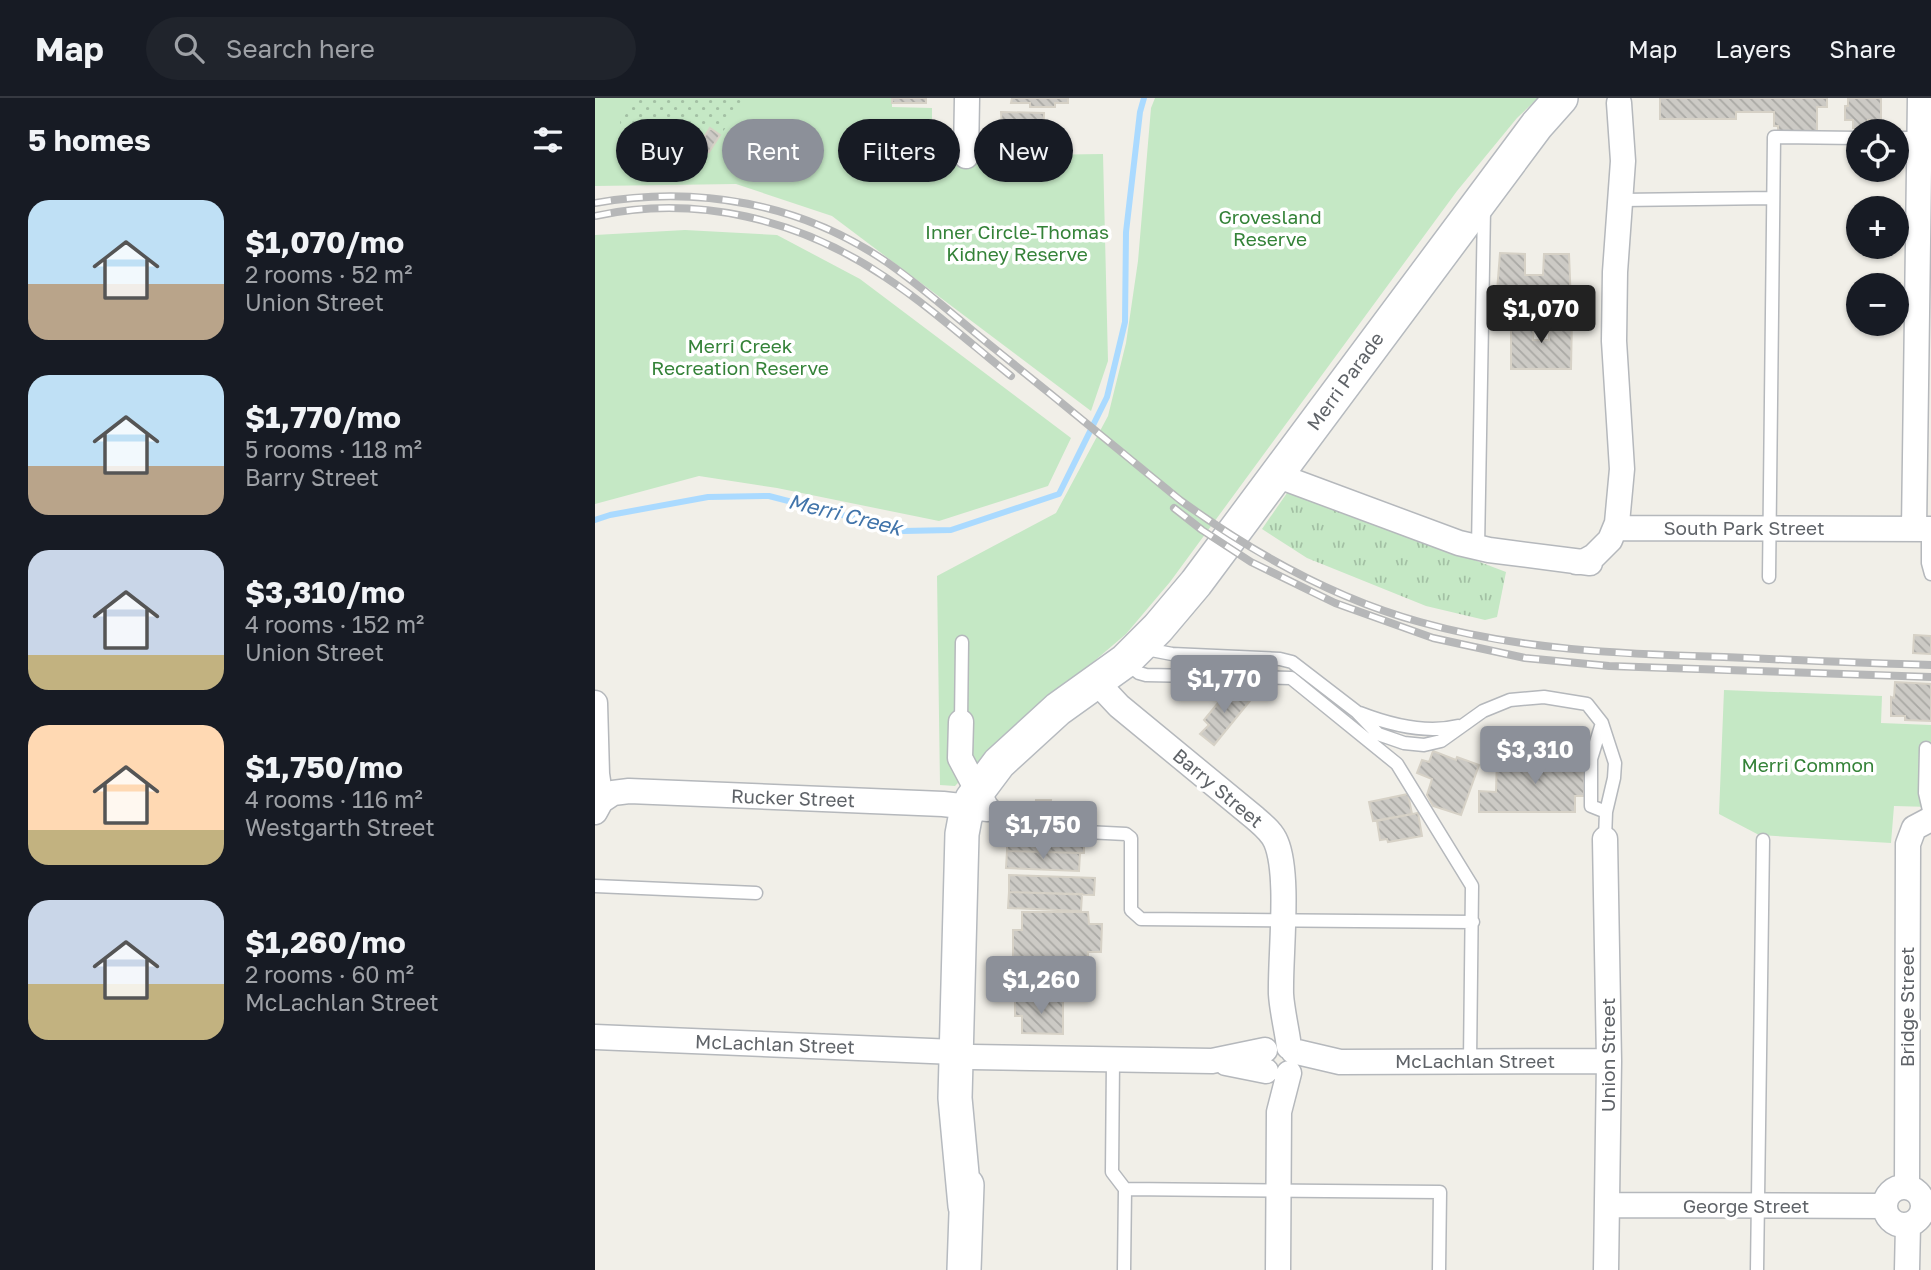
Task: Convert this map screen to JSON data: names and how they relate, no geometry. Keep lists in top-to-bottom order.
{
  "streets": {
    "main road": ["Merri Parade"],
    "street": [
      "South Park Street",
      "Barry Street",
      "Rucker Street",
      "Bridge Street",
      "McLachlan Street",
      "Union Street",
      "George Street"
    ]
  },
  "crossings": [
    ["Merri Parade", "Barry Street"],
    ["Merri Parade", "Rucker Street"],
    ["Merri Parade", "McLachlan Street"],
    ["Barry Street", "McLachlan Street"],
    ["Bridge Street", "George Street"],
    ["McLachlan Street", "Union Street"],
    ["Union Street", "George Street"]
  ],
  "water": ["Merri Creek"],
  "parks": [
    "Grovesland Reserve",
    "Inner Circle-Thomas Kidney Reserve",
    "Merri Creek Recreation Reserve",
    "Merri Common"
  ],
  "page": {
    "header": "Map",
    "search": "Search here",
    "nav": ["Map", "Layers", "Share"],
    "heading": "5 homes",
    "map_buttons": ["+", "−"],
    "chip": [
      "Buy",
      "Rent",
      "Filters",
      "New"
    ],
    "list": [
      {
        "name": "$1,070/mo",
        "note": "2 rooms · 52 m² · Union Street"
      },
      {
        "name": "$1,770/mo",
        "note": "5 rooms · 118 m² · Barry Street"
      },
      {
        "name": "$3,310/mo",
        "note": "4 rooms · 152 m² · Union Street"
      },
      {
        "name": "$1,750/mo",
        "note": "4 rooms · 116 m² · Westgarth Street"
      },
      {
        "name": "$1,260/mo",
        "note": "2 rooms · 60 m² · McLachlan Street"
      }
    ],
    "price": [
      "$1,070",
      "$1,770",
      "$3,310",
      "$1,750",
      "$1,260"
    ]
  }
}
